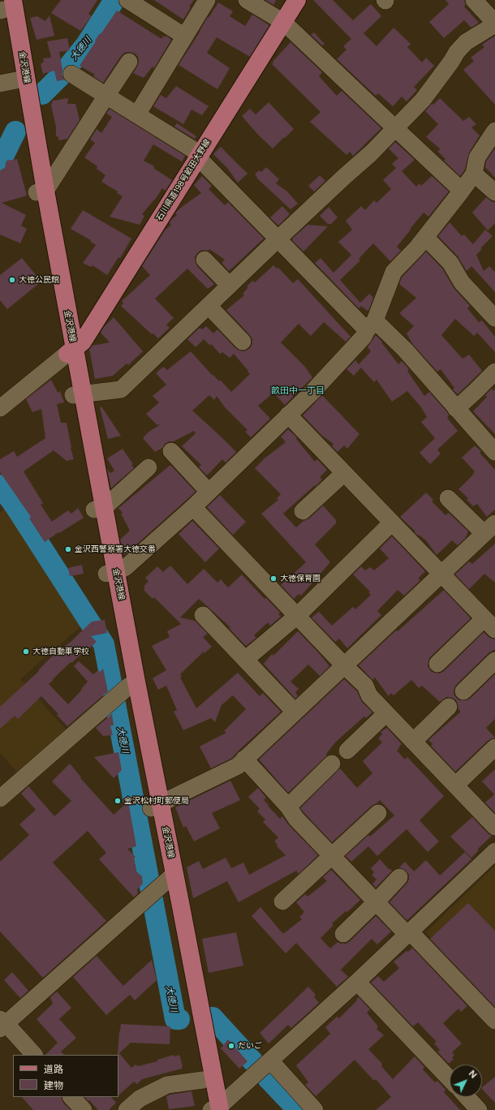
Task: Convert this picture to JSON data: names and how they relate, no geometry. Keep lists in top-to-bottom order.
{
  "streets": {
    "main road": ["金沢港線", "石川県道198号畝田大野線"]
  },
  "crossings": [
    ["金沢港線", "石川県道198号畝田大野線"]
  ],
  "districts": ["畝田中一丁目"],
  "water": ["大徳川"],
  "places": [
    "大徳公民館",
    "金沢西警察署大徳交番",
    "大徳保育園",
    "大徳自動車学校",
    "金沢松村町郵便局",
    "だいご"
  ],
  "legend": ["道路", "建物"],
  "north": "top right"
}
